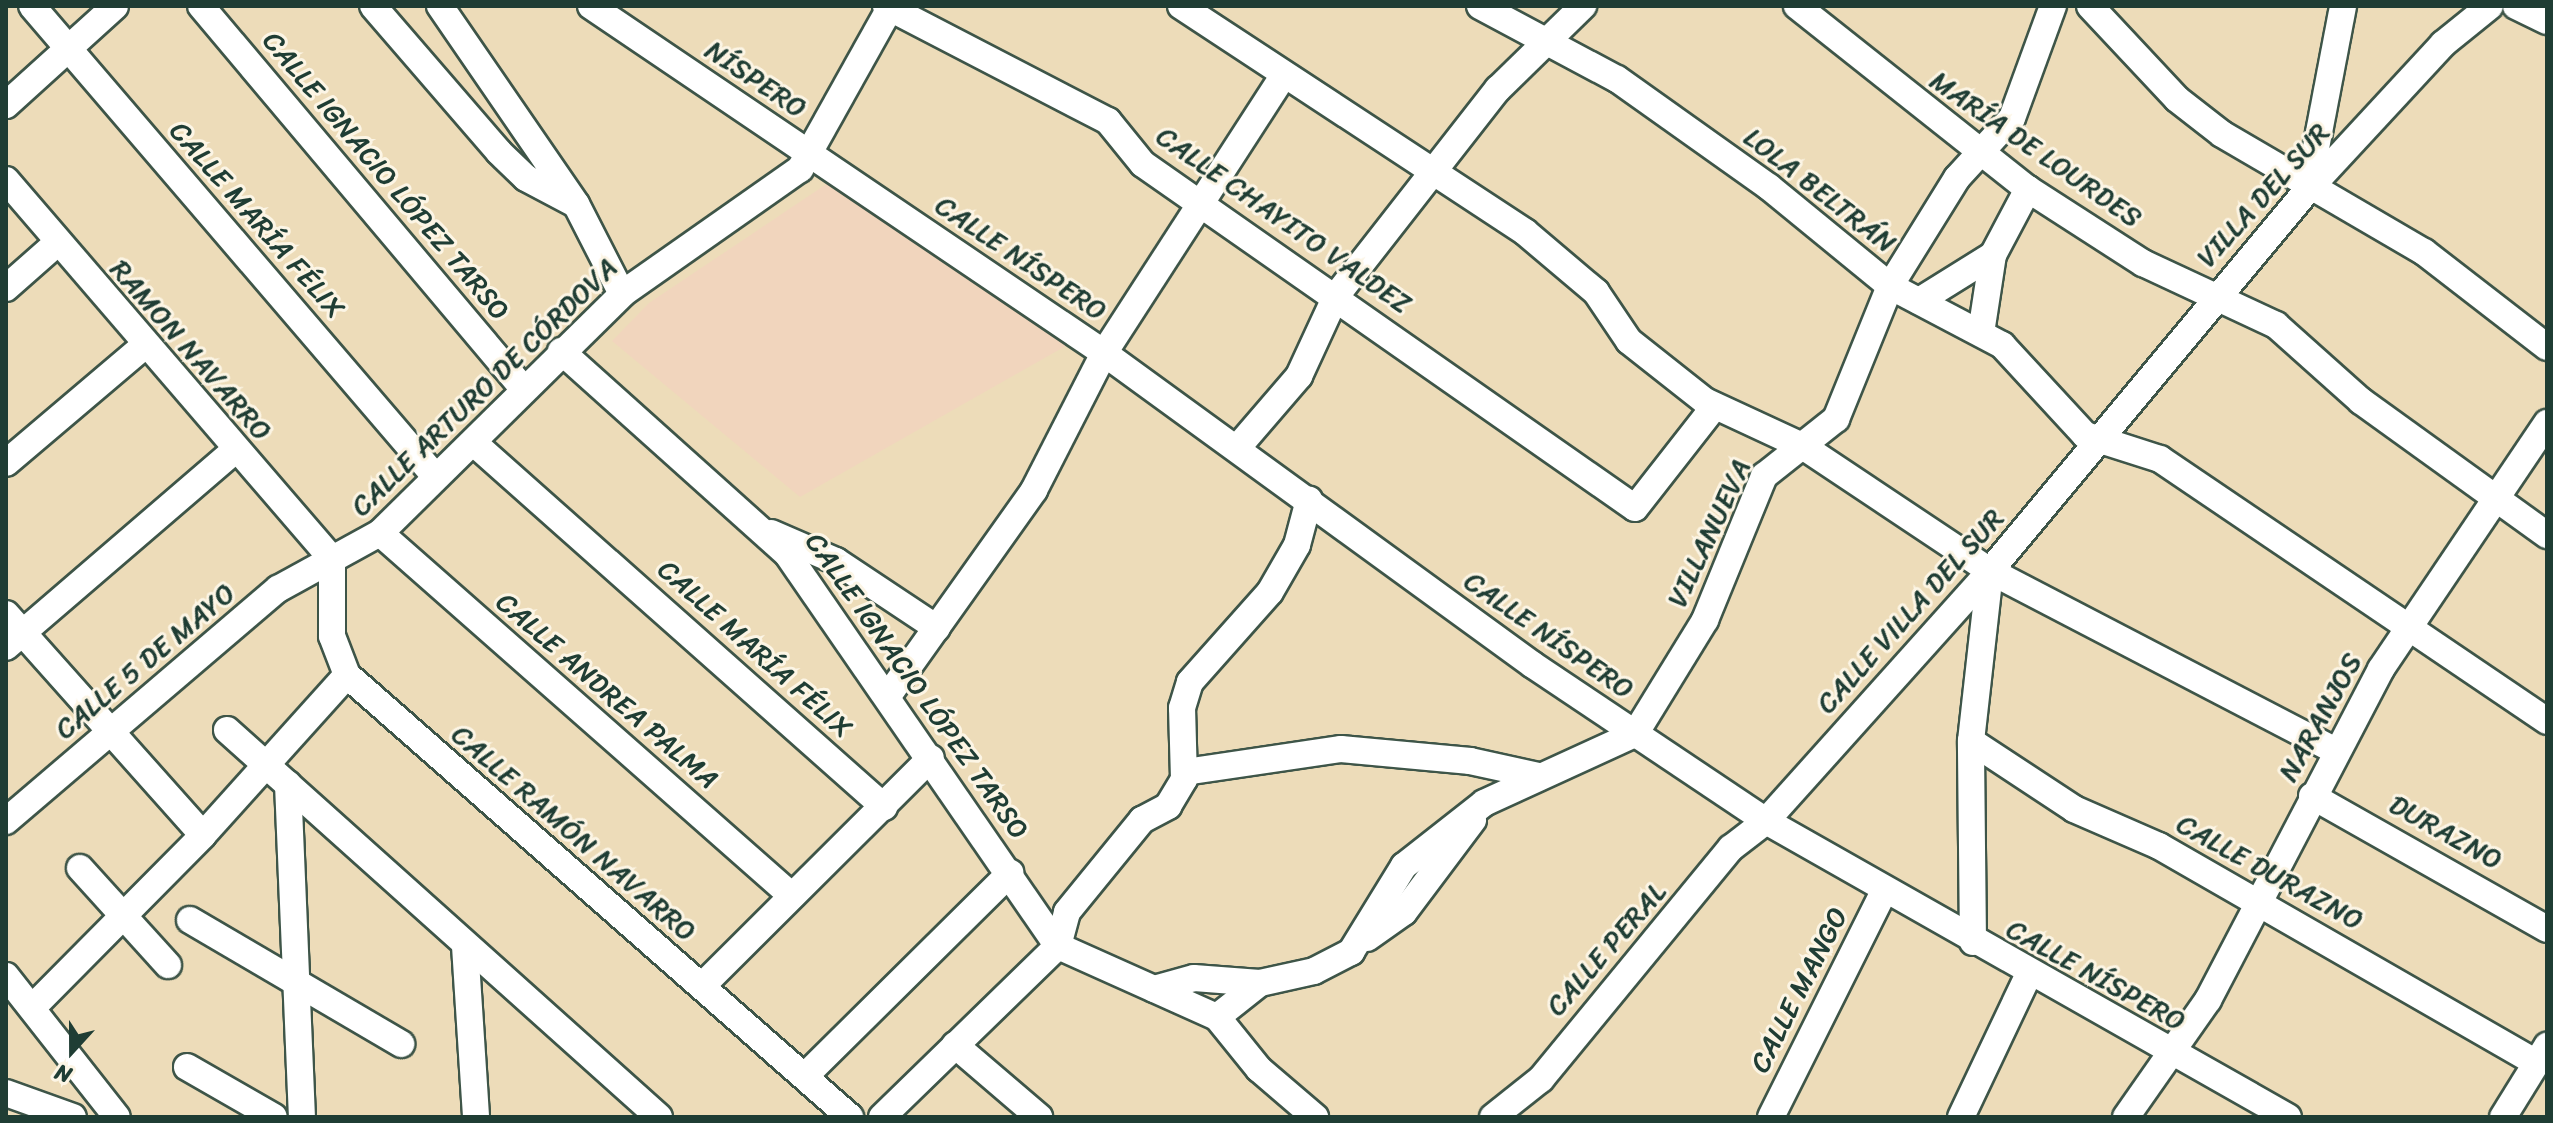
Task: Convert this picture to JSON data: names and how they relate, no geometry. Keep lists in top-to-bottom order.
{
  "streets": {
    "street": [
      "NÍSPERO",
      "MARÍA DE LOURDES",
      "CALLE IGNACIO LÓPEZ TARSO",
      "LOLA BELTRÁN",
      "VILLA DEL SUR",
      "CALLE MARÍA FÉLIX",
      "CALLE CHAYITO VALDEZ",
      "CALLE NÍSPERO",
      "RAMON NAVARRO",
      "CALLE ARTURO DE CÓRDOVA",
      "VILLANUEVA",
      "CALLE VILLA DEL SUR",
      "CALLE 5 DE MAYO",
      "CALLE ANDREA PALMA",
      "NARANJOS",
      "DURAZNO",
      "CALLE RAMÓN NAVARRO",
      "CALLE DURAZNO",
      "CALLE PERAL",
      "CALLE MANGO"
    ]
  },
  "crossings": [
    ["NÍSPERO", "CALLE NÍSPERO"],
    ["NÍSPERO", "CALLE ARTURO DE CÓRDOVA"],
    ["MARÍA DE LOURDES", "VILLA DEL SUR"],
    ["MARÍA DE LOURDES", "VILLANUEVA"],
    ["MARÍA DE LOURDES", "NARANJOS"],
    ["CALLE IGNACIO LÓPEZ TARSO", "CALLE ARTURO DE CÓRDOVA"],
    ["LOLA BELTRÁN", "VILLA DEL SUR"],
    ["LOLA BELTRÁN", "VILLANUEVA"],
    ["LOLA BELTRÁN", "CALLE VILLA DEL SUR"],
    ["VILLA DEL SUR", "CALLE VILLA DEL SUR"],
    ["CALLE MARÍA FÉLIX", "CALLE ARTURO DE CÓRDOVA"],
    ["CALLE CHAYITO VALDEZ", "CALLE ARTURO DE CÓRDOVA"],
    ["CALLE NÍSPERO", "CALLE ARTURO DE CÓRDOVA"],
    ["CALLE NÍSPERO", "VILLANUEVA"],
    ["CALLE NÍSPERO", "CALLE VILLA DEL SUR"],
    ["CALLE NÍSPERO", "NARANJOS"],
    ["CALLE NÍSPERO", "CALLE PERAL"],
    ["CALLE NÍSPERO", "CALLE MANGO"],
    ["RAMON NAVARRO", "CALLE ARTURO DE CÓRDOVA"],
    ["RAMON NAVARRO", "CALLE 5 DE MAYO"],
    ["RAMON NAVARRO", "CALLE RAMÓN NAVARRO"],
    ["CALLE ARTURO DE CÓRDOVA", "CALLE 5 DE MAYO"],
    ["CALLE ARTURO DE CÓRDOVA", "CALLE ANDREA PALMA"],
    ["CALLE ARTURO DE CÓRDOVA", "CALLE RAMÓN NAVARRO"],
    ["CALLE VILLA DEL SUR", "CALLE PERAL"],
    ["CALLE 5 DE MAYO", "CALLE RAMÓN NAVARRO"],
    ["NARANJOS", "DURAZNO"],
    ["NARANJOS", "CALLE DURAZNO"]
  ],
  "north": "bottom"
}
